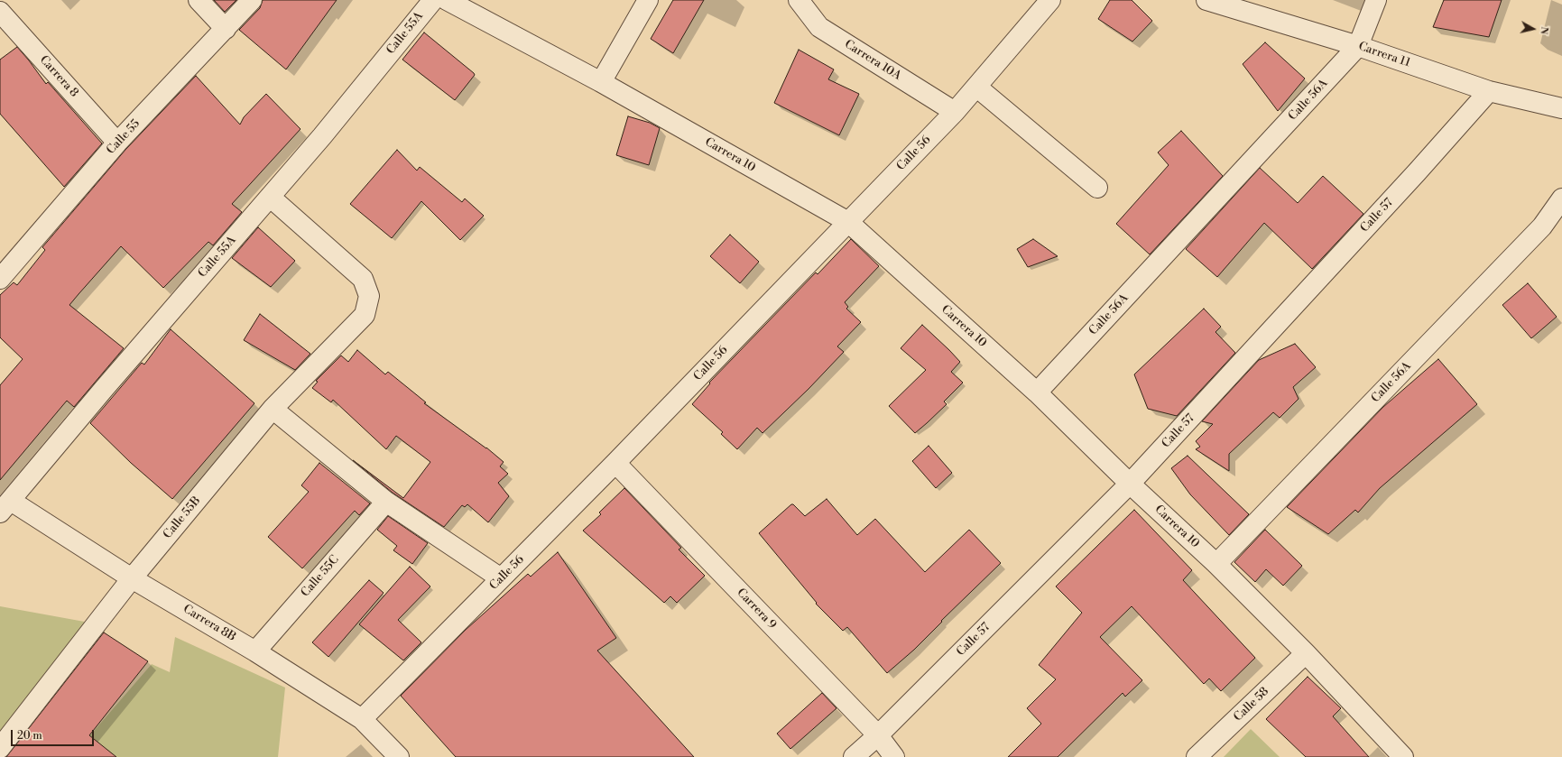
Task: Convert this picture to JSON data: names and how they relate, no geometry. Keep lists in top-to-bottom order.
{
  "streets": {
    "street": [
      "Calle 55A",
      "Carrera 11",
      "Carrera 10A",
      "Carrera 8",
      "Calle 56A",
      "Calle 55",
      "Calle 56",
      "Carrera 10",
      "Calle 57",
      "Calle 55B",
      "Calle 55C",
      "Carrera 9",
      "Carrera 8B",
      "Calle 58"
    ]
  },
  "crossings": [
    ["Calle 55A", "Calle 55B"],
    ["Calle 55A", "Carrera 8B"],
    ["Carrera 11", "Calle 56A"],
    ["Carrera 11", "Calle 57"],
    ["Carrera 10A", "Calle 56"],
    ["Carrera 8", "Calle 55"],
    ["Calle 56A", "Carrera 10"],
    ["Calle 56", "Carrera 10"],
    ["Calle 56", "Carrera 9"],
    ["Calle 56", "Carrera 8B"],
    ["Carrera 10", "Calle 57"],
    ["Carrera 10", "Calle 58"],
    ["Calle 57", "Carrera 9"],
    ["Calle 55B", "Carrera 8B"],
    ["Calle 55C", "Carrera 8B"]
  ],
  "scale_bar": "20 m",
  "north": "right"
}
